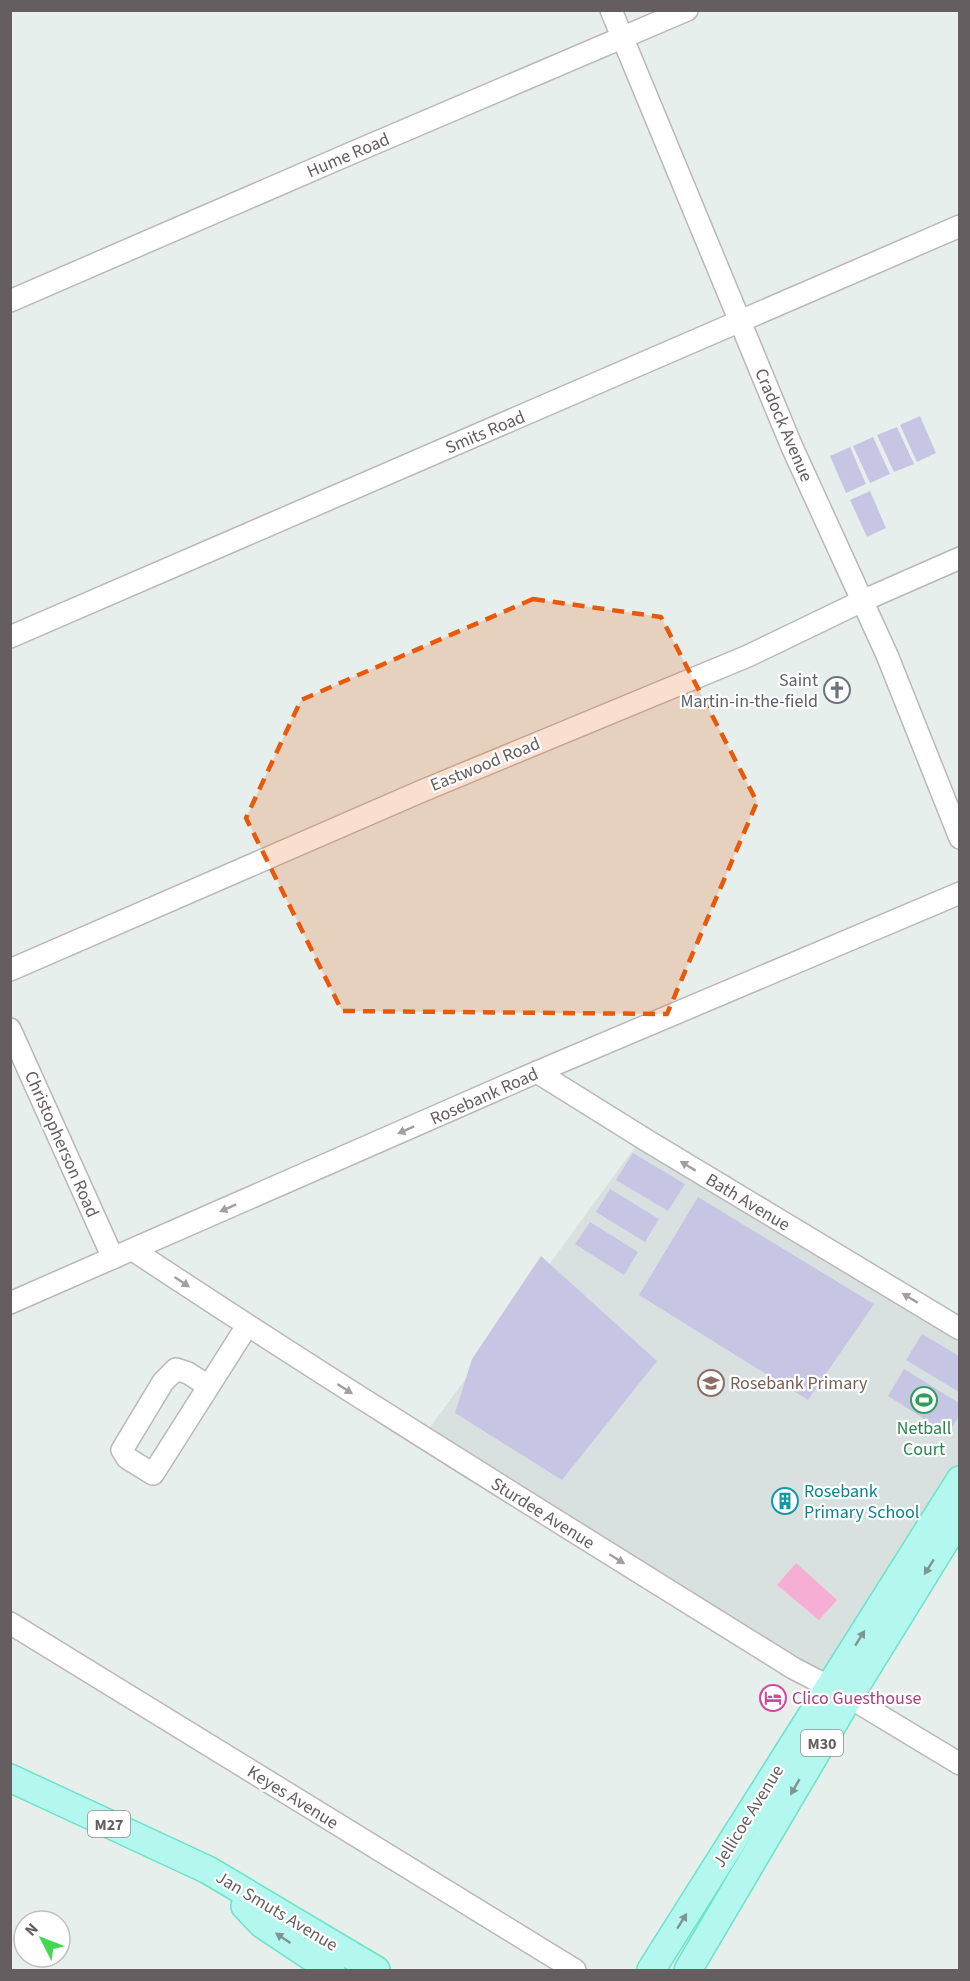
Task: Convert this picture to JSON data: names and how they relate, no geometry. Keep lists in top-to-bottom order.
{
  "streets": {
    "main road": [
      "M30",
      "Jellicoe Avenue",
      "M27",
      "Jan Smuts Avenue"
    ],
    "street": [
      "Hume Road",
      "Cradock Avenue",
      "Smits Road",
      "Eastwood Road",
      "Rosebank Road",
      "Christopherson Road",
      "Bath Avenue",
      "Sturdee Avenue",
      "Keyes Avenue"
    ]
  },
  "crossings": [
    ["Hume Road", "Cradock Avenue"],
    ["Cradock Avenue", "Smits Road"],
    ["Cradock Avenue", "Eastwood Road"],
    ["Rosebank Road", "Christopherson Road"],
    ["Rosebank Road", "Bath Avenue"],
    ["Rosebank Road", "Sturdee Avenue"],
    ["Sturdee Avenue", "Jellicoe Avenue"]
  ],
  "one_way": ["Rosebank Road", "Bath Avenue", "Sturdee Avenue"],
  "places": {
    "church": ["Saint Martin-in-the-field"],
    "school or university": ["Rosebank Primary"],
    "sports": ["Netball Court"],
    "building": ["Rosebank Primary School"],
    "hotel": ["Clico Guesthouse"]
  },
  "north": "top left"
}
